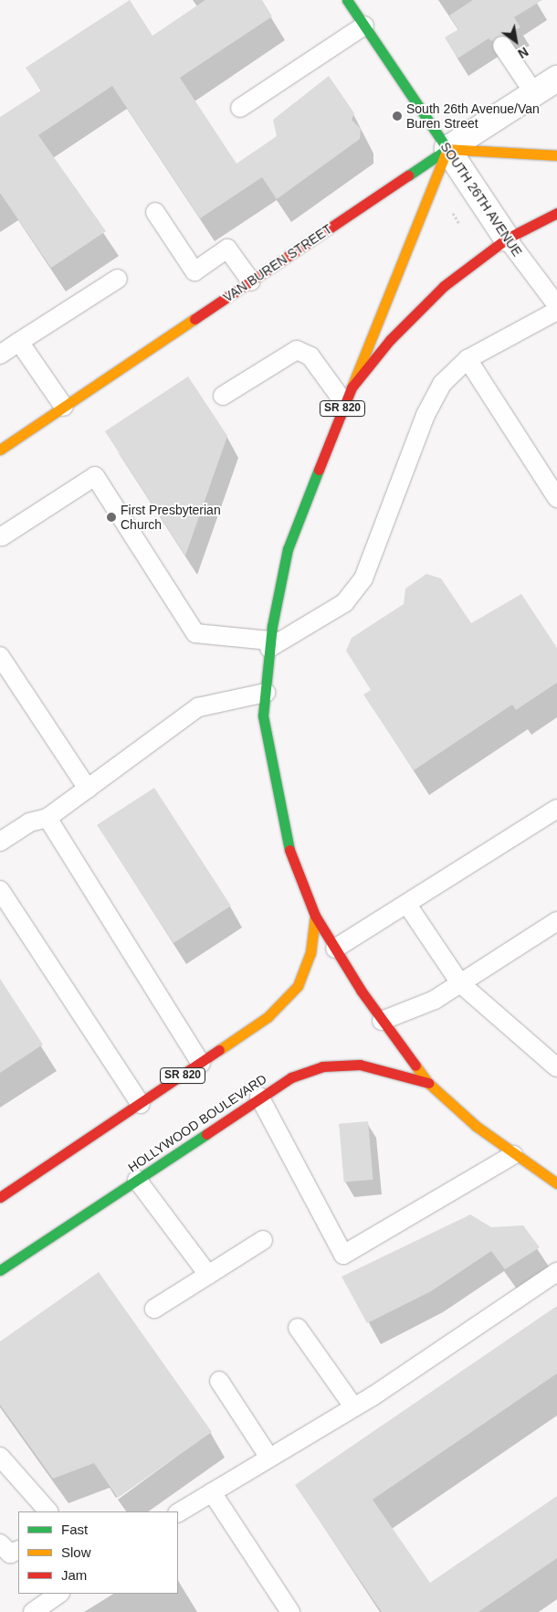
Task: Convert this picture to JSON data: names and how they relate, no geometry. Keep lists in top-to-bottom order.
{
  "streets": {
    "main road": [
      "SOUTH 26TH AVENUE",
      "VAN BUREN STREET",
      "SR 820",
      "HOLLYWOOD BOULEVARD"
    ]
  },
  "crossings": [
    ["SOUTH 26TH AVENUE", "VAN BUREN STREET"],
    ["SOUTH 26TH AVENUE", "SR 820"]
  ],
  "places": ["South 26th Avenue/Van Buren Street", "First Presbyterian Church"],
  "legend": ["Fast", "Slow", "Jam"],
  "north": "bottom right"
}
